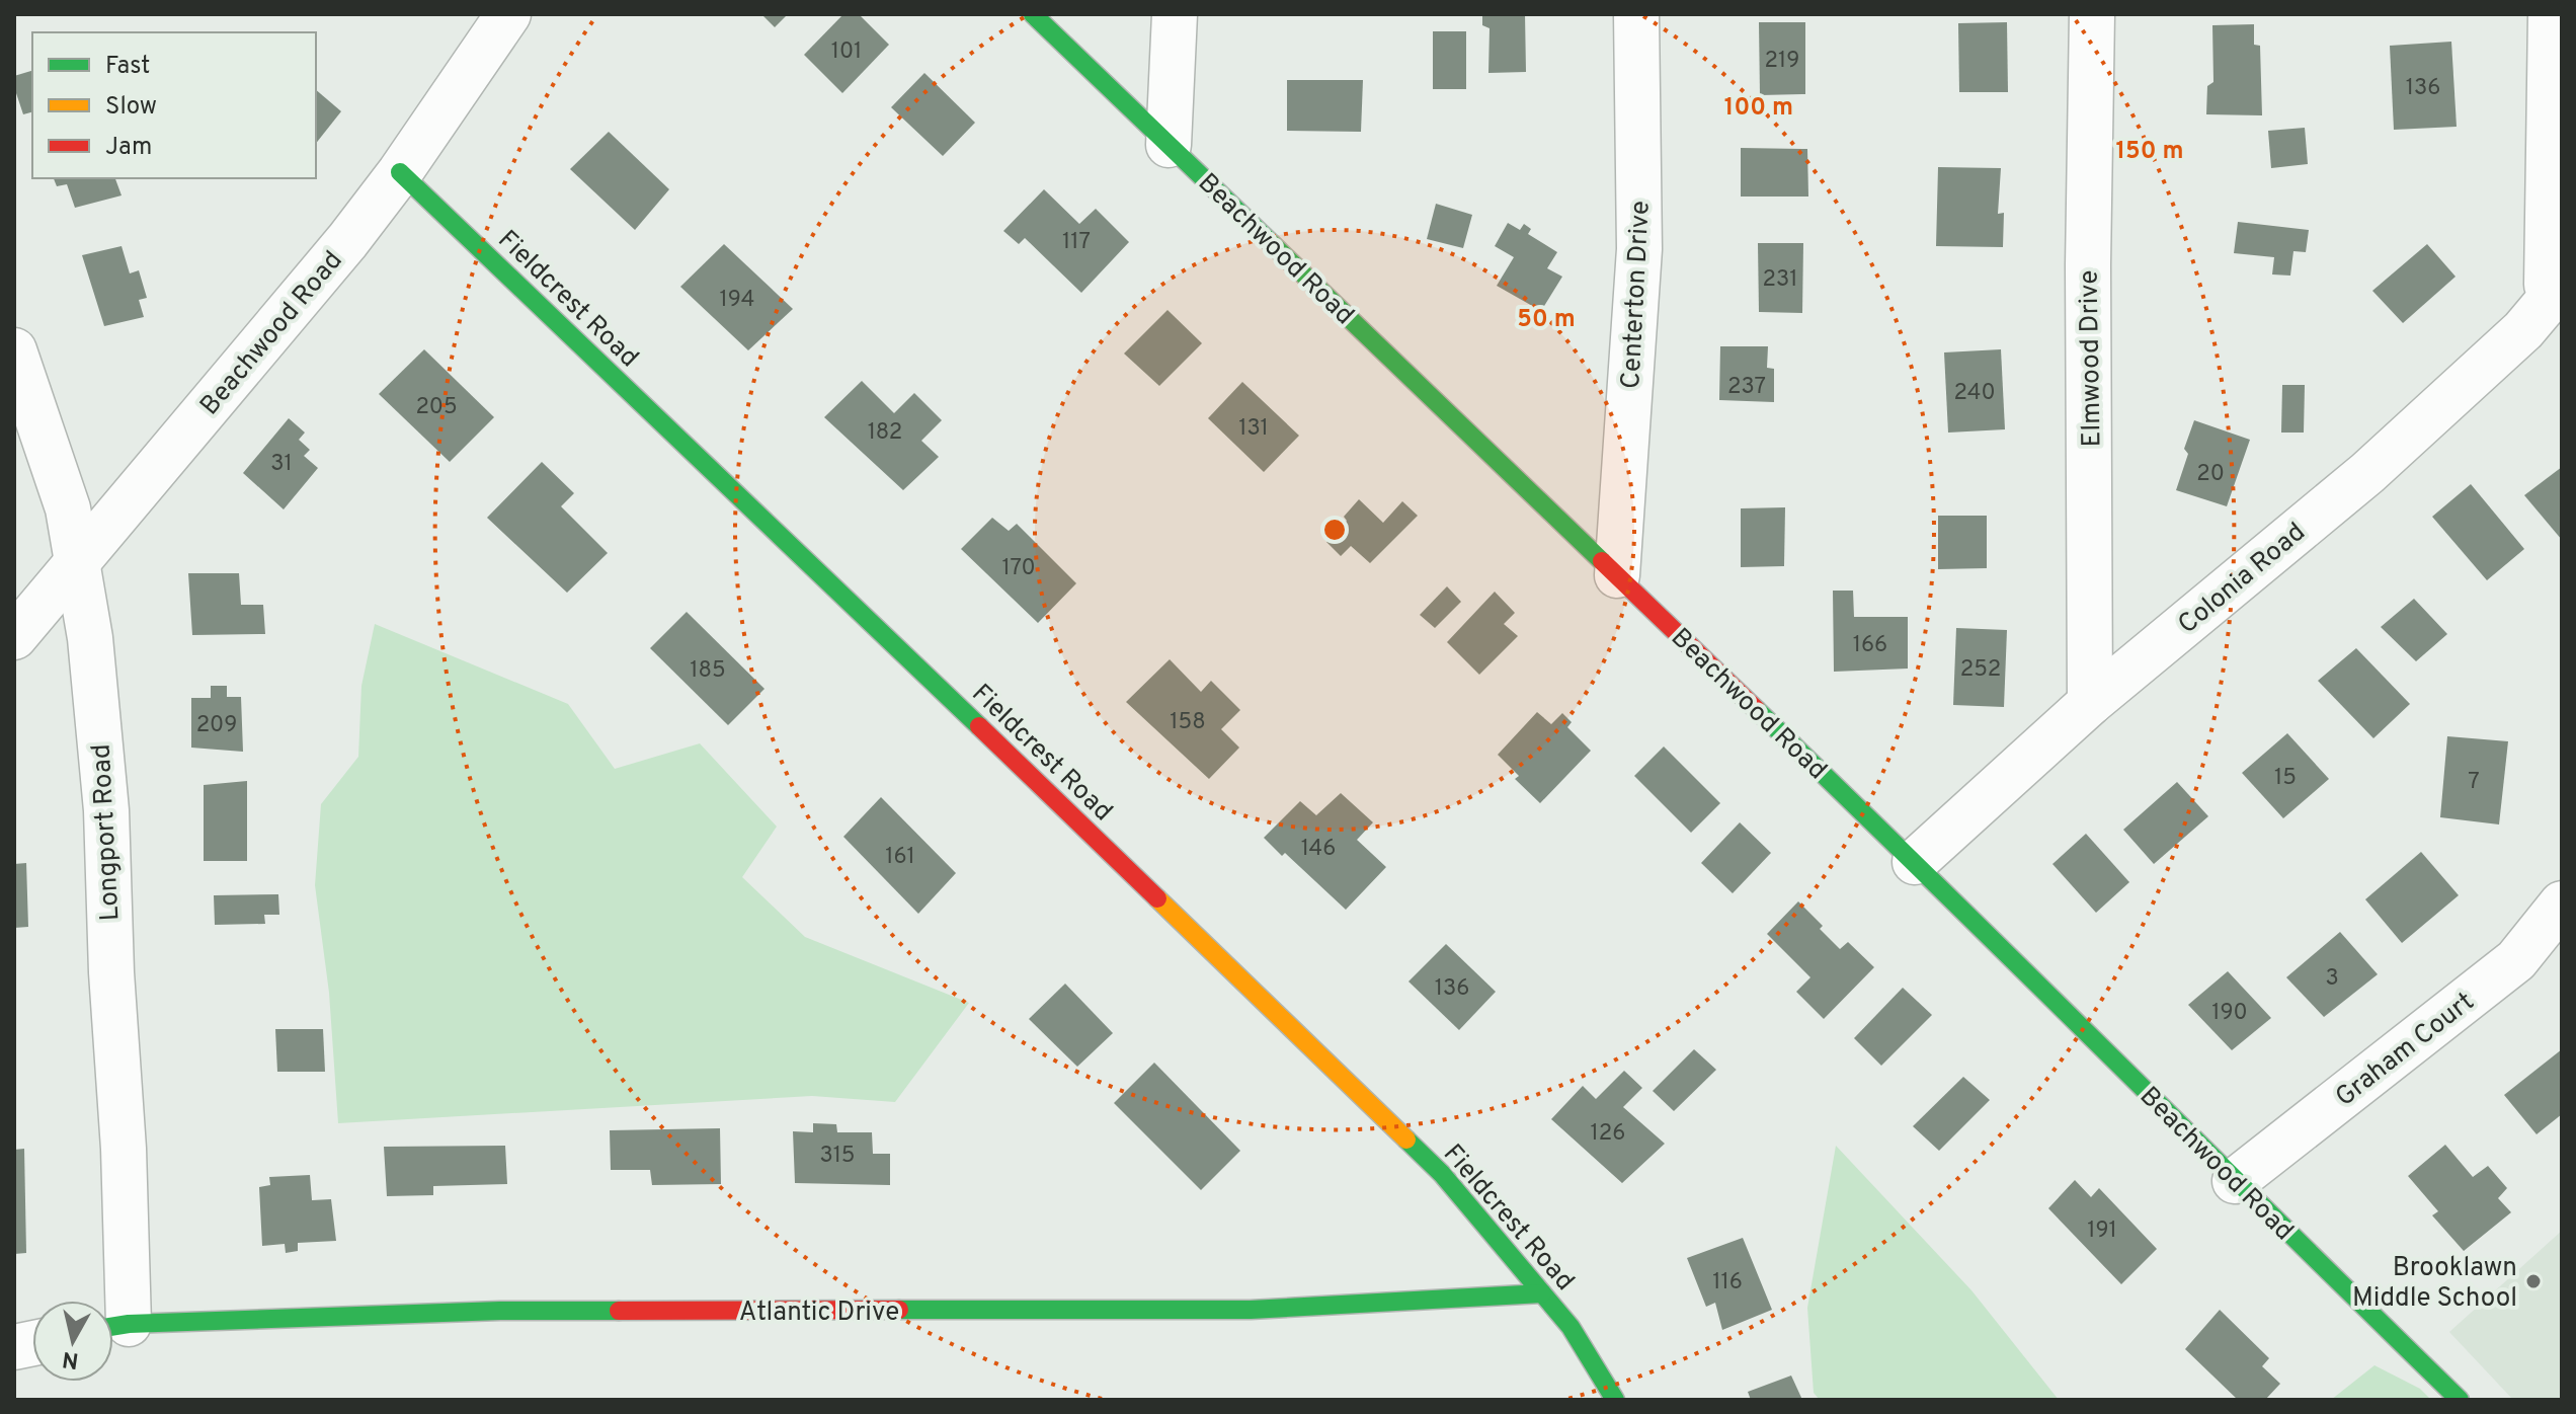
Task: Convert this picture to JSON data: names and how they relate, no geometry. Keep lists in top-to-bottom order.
{
  "streets": {
    "street": [
      "Beachwood Road",
      "Centerton Drive",
      "Fieldcrest Road",
      "Elmwood Drive",
      "Colonia Road",
      "Longport Road",
      "Graham Court",
      "Atlantic Drive"
    ]
  },
  "crossings": [
    ["Beachwood Road", "Centerton Drive"],
    ["Beachwood Road", "Fieldcrest Road"],
    ["Beachwood Road", "Colonia Road"],
    ["Beachwood Road", "Longport Road"],
    ["Beachwood Road", "Graham Court"],
    ["Fieldcrest Road", "Atlantic Drive"],
    ["Elmwood Drive", "Colonia Road"],
    ["Longport Road", "Atlantic Drive"]
  ],
  "places": ["Brooklawn Middle School"],
  "house_numbers": [
    "101",
    "219",
    "136",
    "117",
    "231",
    "194",
    "237",
    "240",
    "205",
    "131",
    "182",
    "31",
    "20",
    "170",
    "166",
    "252",
    "185",
    "158",
    "209",
    "15",
    "7",
    "146",
    "161",
    "3",
    "136",
    "190",
    "126",
    "315",
    "191",
    "116"
  ],
  "legend": ["Fast", "Slow", "Jam"],
  "north": "bottom",
  "rings": ["100 m", "150 m", "50 m"]
}
